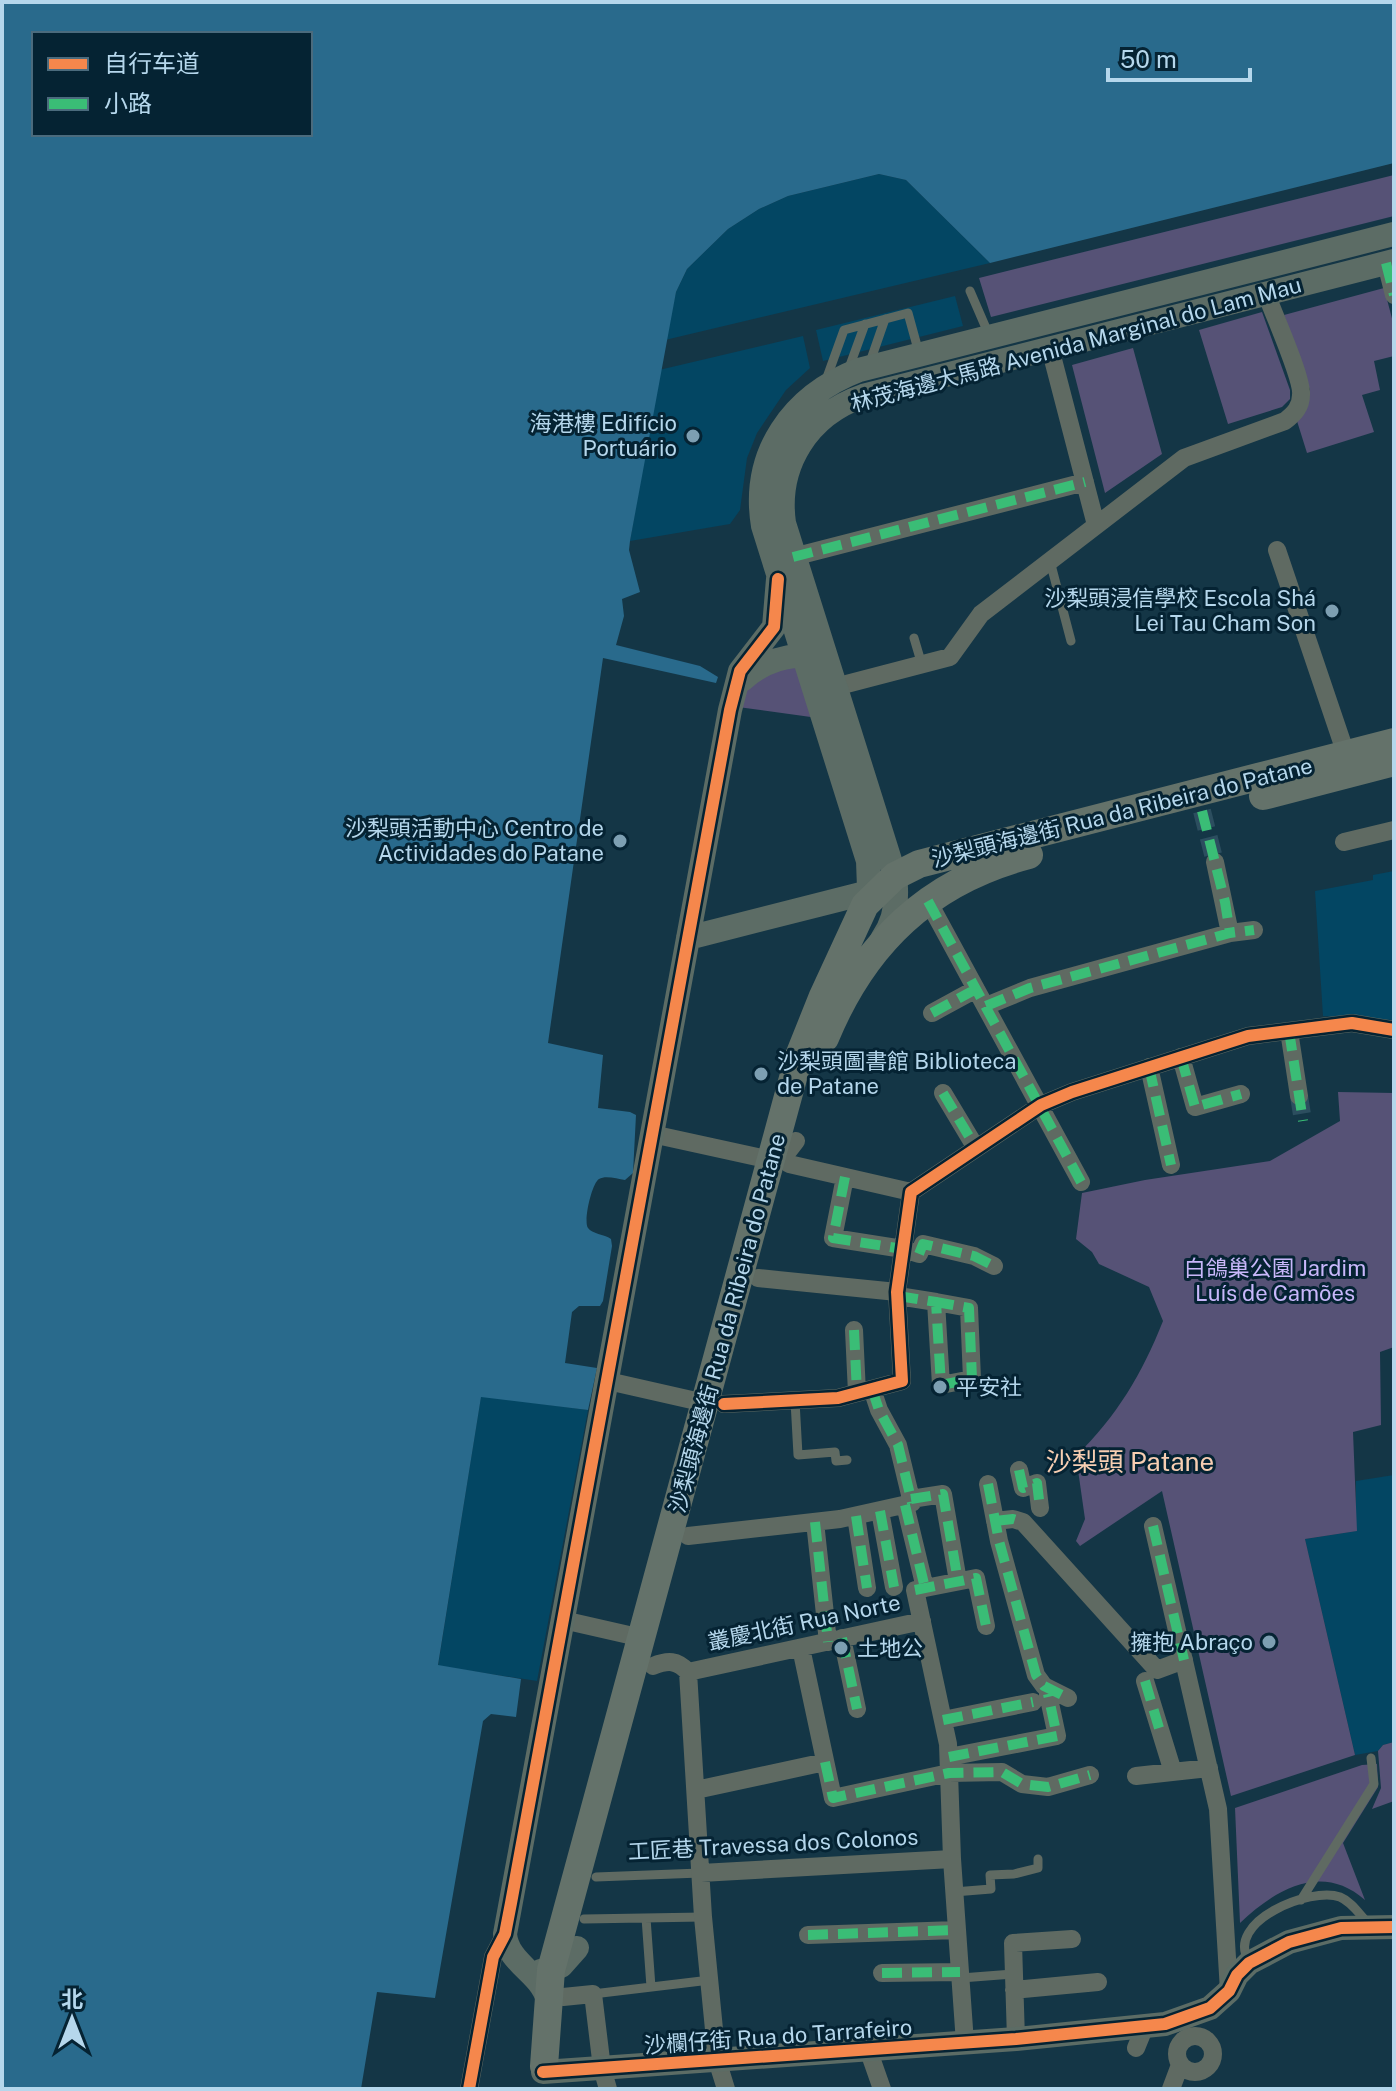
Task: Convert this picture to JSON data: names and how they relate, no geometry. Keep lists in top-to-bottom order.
{
  "streets": {
    "main road": ["沙梨頭海邊街 Rua da Ribeira do Patane"],
    "street": [
      "林茂海邊大馬路 Avenida Marginal do Lam Mau",
      "叢慶北街 Rua Norte",
      "工匠巷 Travessa dos Colonos",
      "沙欄仔街 Rua do Tarrafeiro"
    ]
  },
  "crossings": [
    ["沙梨頭海邊街 Rua da Ribeira do Patane", "叢慶北街 Rua Norte"]
  ],
  "districts": ["沙梨頭 Patane"],
  "parks": ["白鴿巢公園 Jardim Luís de Camões"],
  "places": [
    "海港樓 Edifício Portuário",
    "沙梨頭浸信學校 Escola Shá Lei Tau Cham Son",
    "沙梨頭活動中心 Centro de Actividades do Patane",
    "沙梨頭圖書館 Biblioteca de Patane",
    "平安社",
    "擁抱 Abraço",
    "土地公"
  ],
  "legend": ["自行车道", "小路"],
  "scale_bar": "50 m",
  "north": "top"
}
